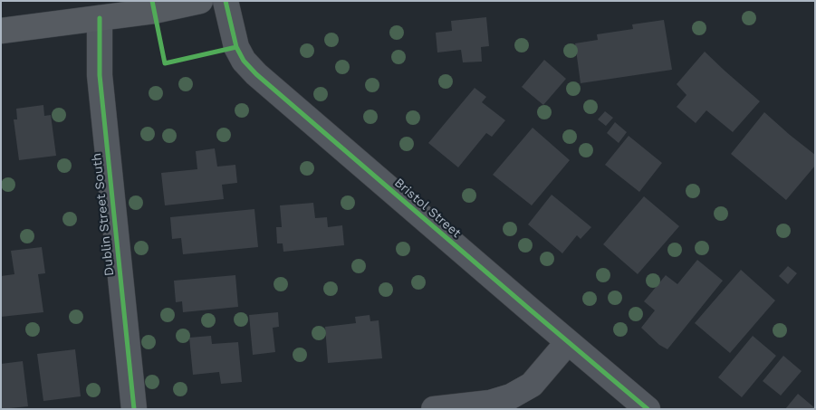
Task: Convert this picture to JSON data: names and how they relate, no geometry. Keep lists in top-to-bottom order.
{
  "streets": {
    "street": ["Bristol Street", "Dublin Street South"]
  }
}
